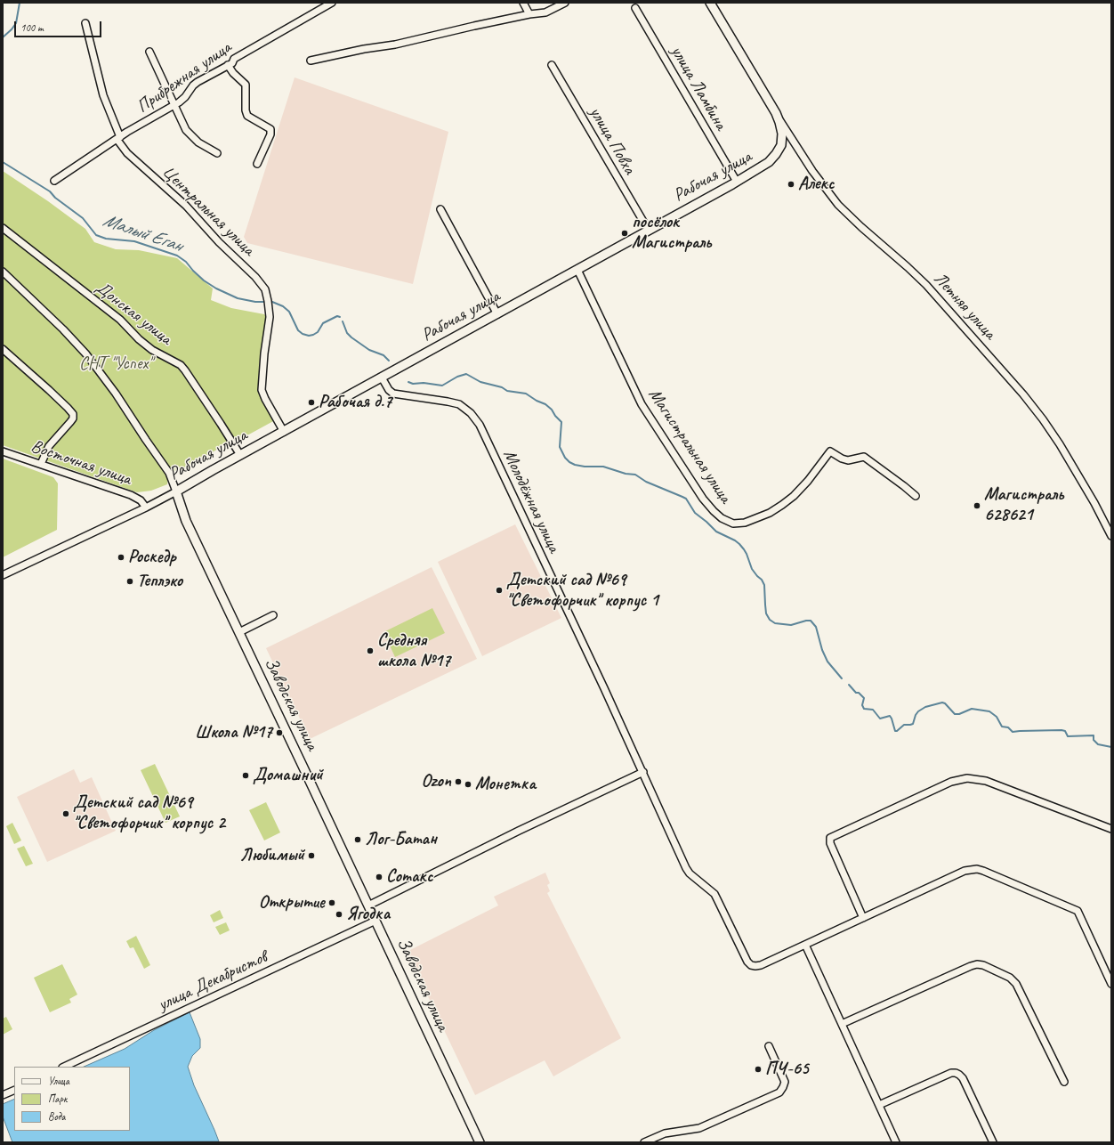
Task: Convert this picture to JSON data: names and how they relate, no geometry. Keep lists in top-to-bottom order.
{
  "streets": {
    "street": [
      "Прибрежная улица",
      "улица Ламбина",
      "улица Повха",
      "Рабочая улица",
      "Центральная улица",
      "Летняя улица",
      "Донская улица",
      "Магистральная улица",
      "Восточная улица",
      "Молодёжная улица",
      "Заводская улица",
      "улица Декабристов"
    ]
  },
  "crossings": [
    ["Прибрежная улица", "Центральная улица"],
    ["улица Ламбина", "Рабочая улица"],
    ["улица Повха", "Рабочая улица"],
    ["Рабочая улица", "Центральная улица"],
    ["Рабочая улица", "Летняя улица"],
    ["Рабочая улица", "Донская улица"],
    ["Рабочая улица", "Магистральная улица"],
    ["Рабочая улица", "Восточная улица"],
    ["Рабочая улица", "Молодёжная улица"],
    ["Рабочая улица", "Заводская улица"],
    ["Заводская улица", "улица Декабристов"]
  ],
  "water": ["Малый Еган"],
  "parks": ["СНТ \"Успех\""],
  "places": [
    "Алекс",
    "посёлок Магистраль",
    "Рабочая д.7",
    "Магистраль 628621",
    "Роскедр",
    "Теплэко",
    "Детский сад №69 \"Светофорчик\" корпус 1",
    "Средняя школа №17",
    "Школа №17",
    "Домашний",
    "Ozon",
    "Монетка",
    "Детский сад №69 \"Светофорчик\" корпус 2",
    "Лог-Батан",
    "Любимый",
    "Сотакс",
    "Открытие",
    "Ягодка",
    "ПЧ-65"
  ],
  "legend": ["Улица", "Парк", "Вода"],
  "scale_bar": "100 m"
}
